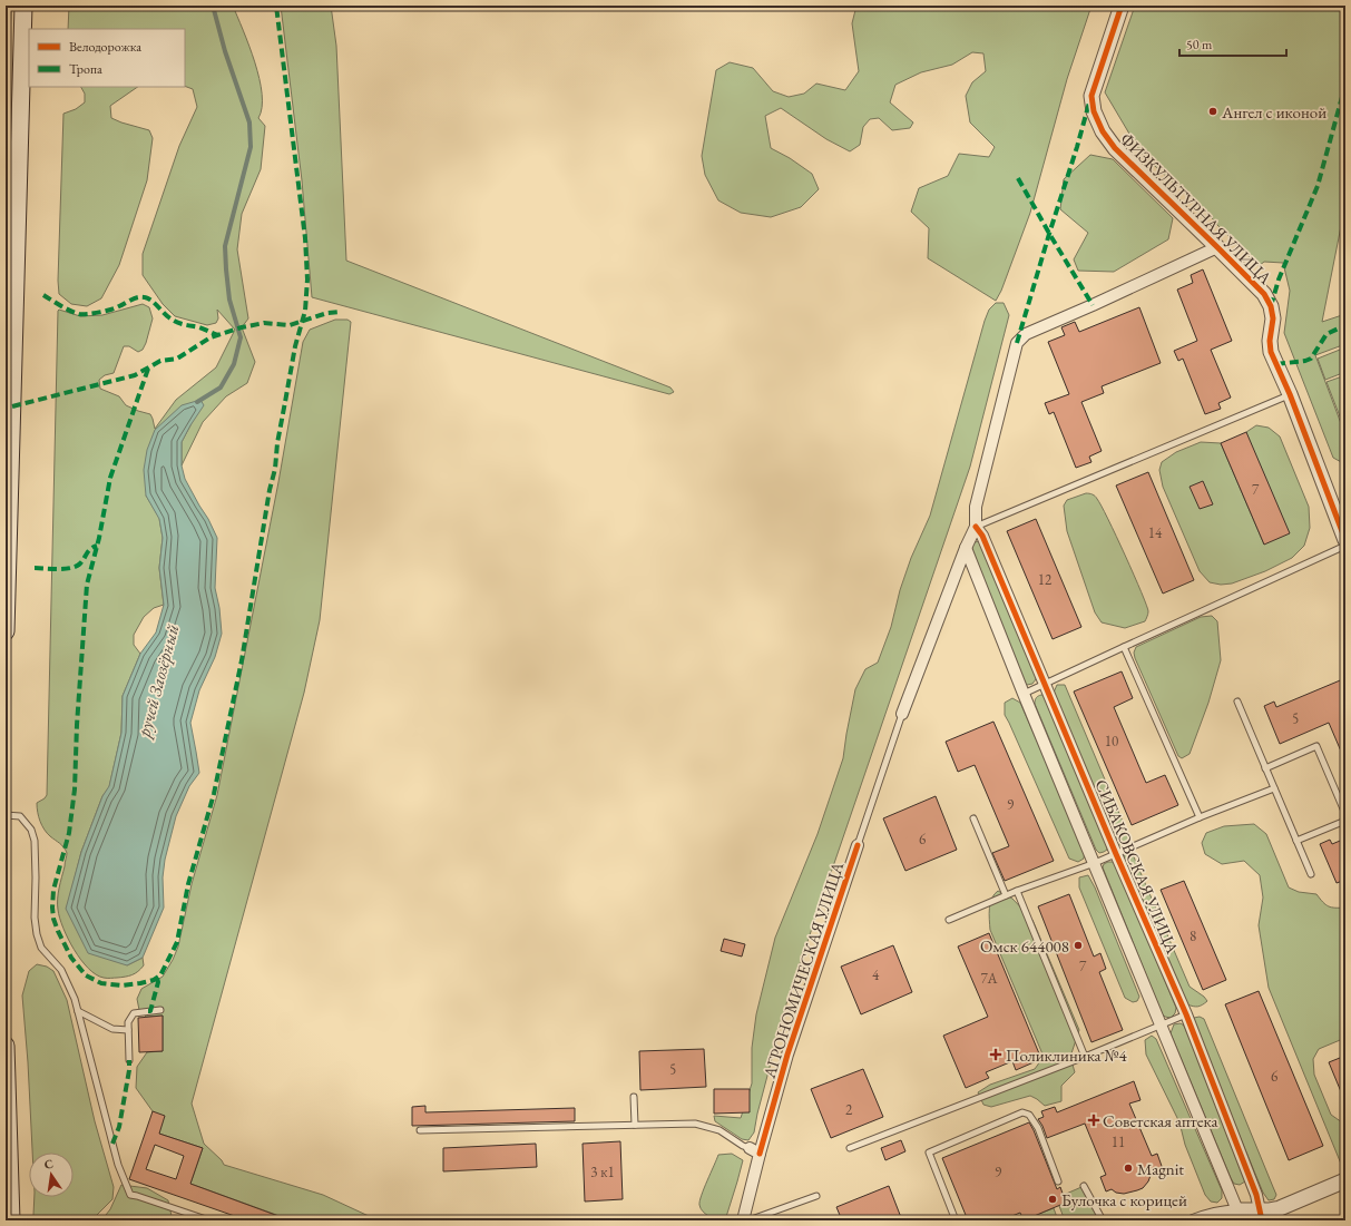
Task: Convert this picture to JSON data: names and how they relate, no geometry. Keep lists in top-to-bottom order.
{
  "streets": {
    "street": ["ФИЗКУЛЬТУРНАЯ УЛИЦА", "СИБАКОВСКАЯ УЛИЦА", "АГРОНОМИЧЕСКАЯ УЛИЦА"]
  },
  "water": ["ручей Заозёрный"],
  "places": {
    "other": [
      "Ангел с иконой",
      "Омск 644008",
      "Magnit",
      "Булочка с корицей"
    ],
    "health": ["Поликлиника №4", "Советская аптека"]
  },
  "house_numbers": [
    "7",
    "14",
    "12",
    "5",
    "10",
    "9",
    "6",
    "8",
    "7",
    "4",
    "7А",
    "5",
    "6",
    "2",
    "11",
    "3 к1",
    "9"
  ],
  "legend": ["Велодорожка", "Тропа"],
  "scale_bar": "50 m",
  "north": "top"
}
